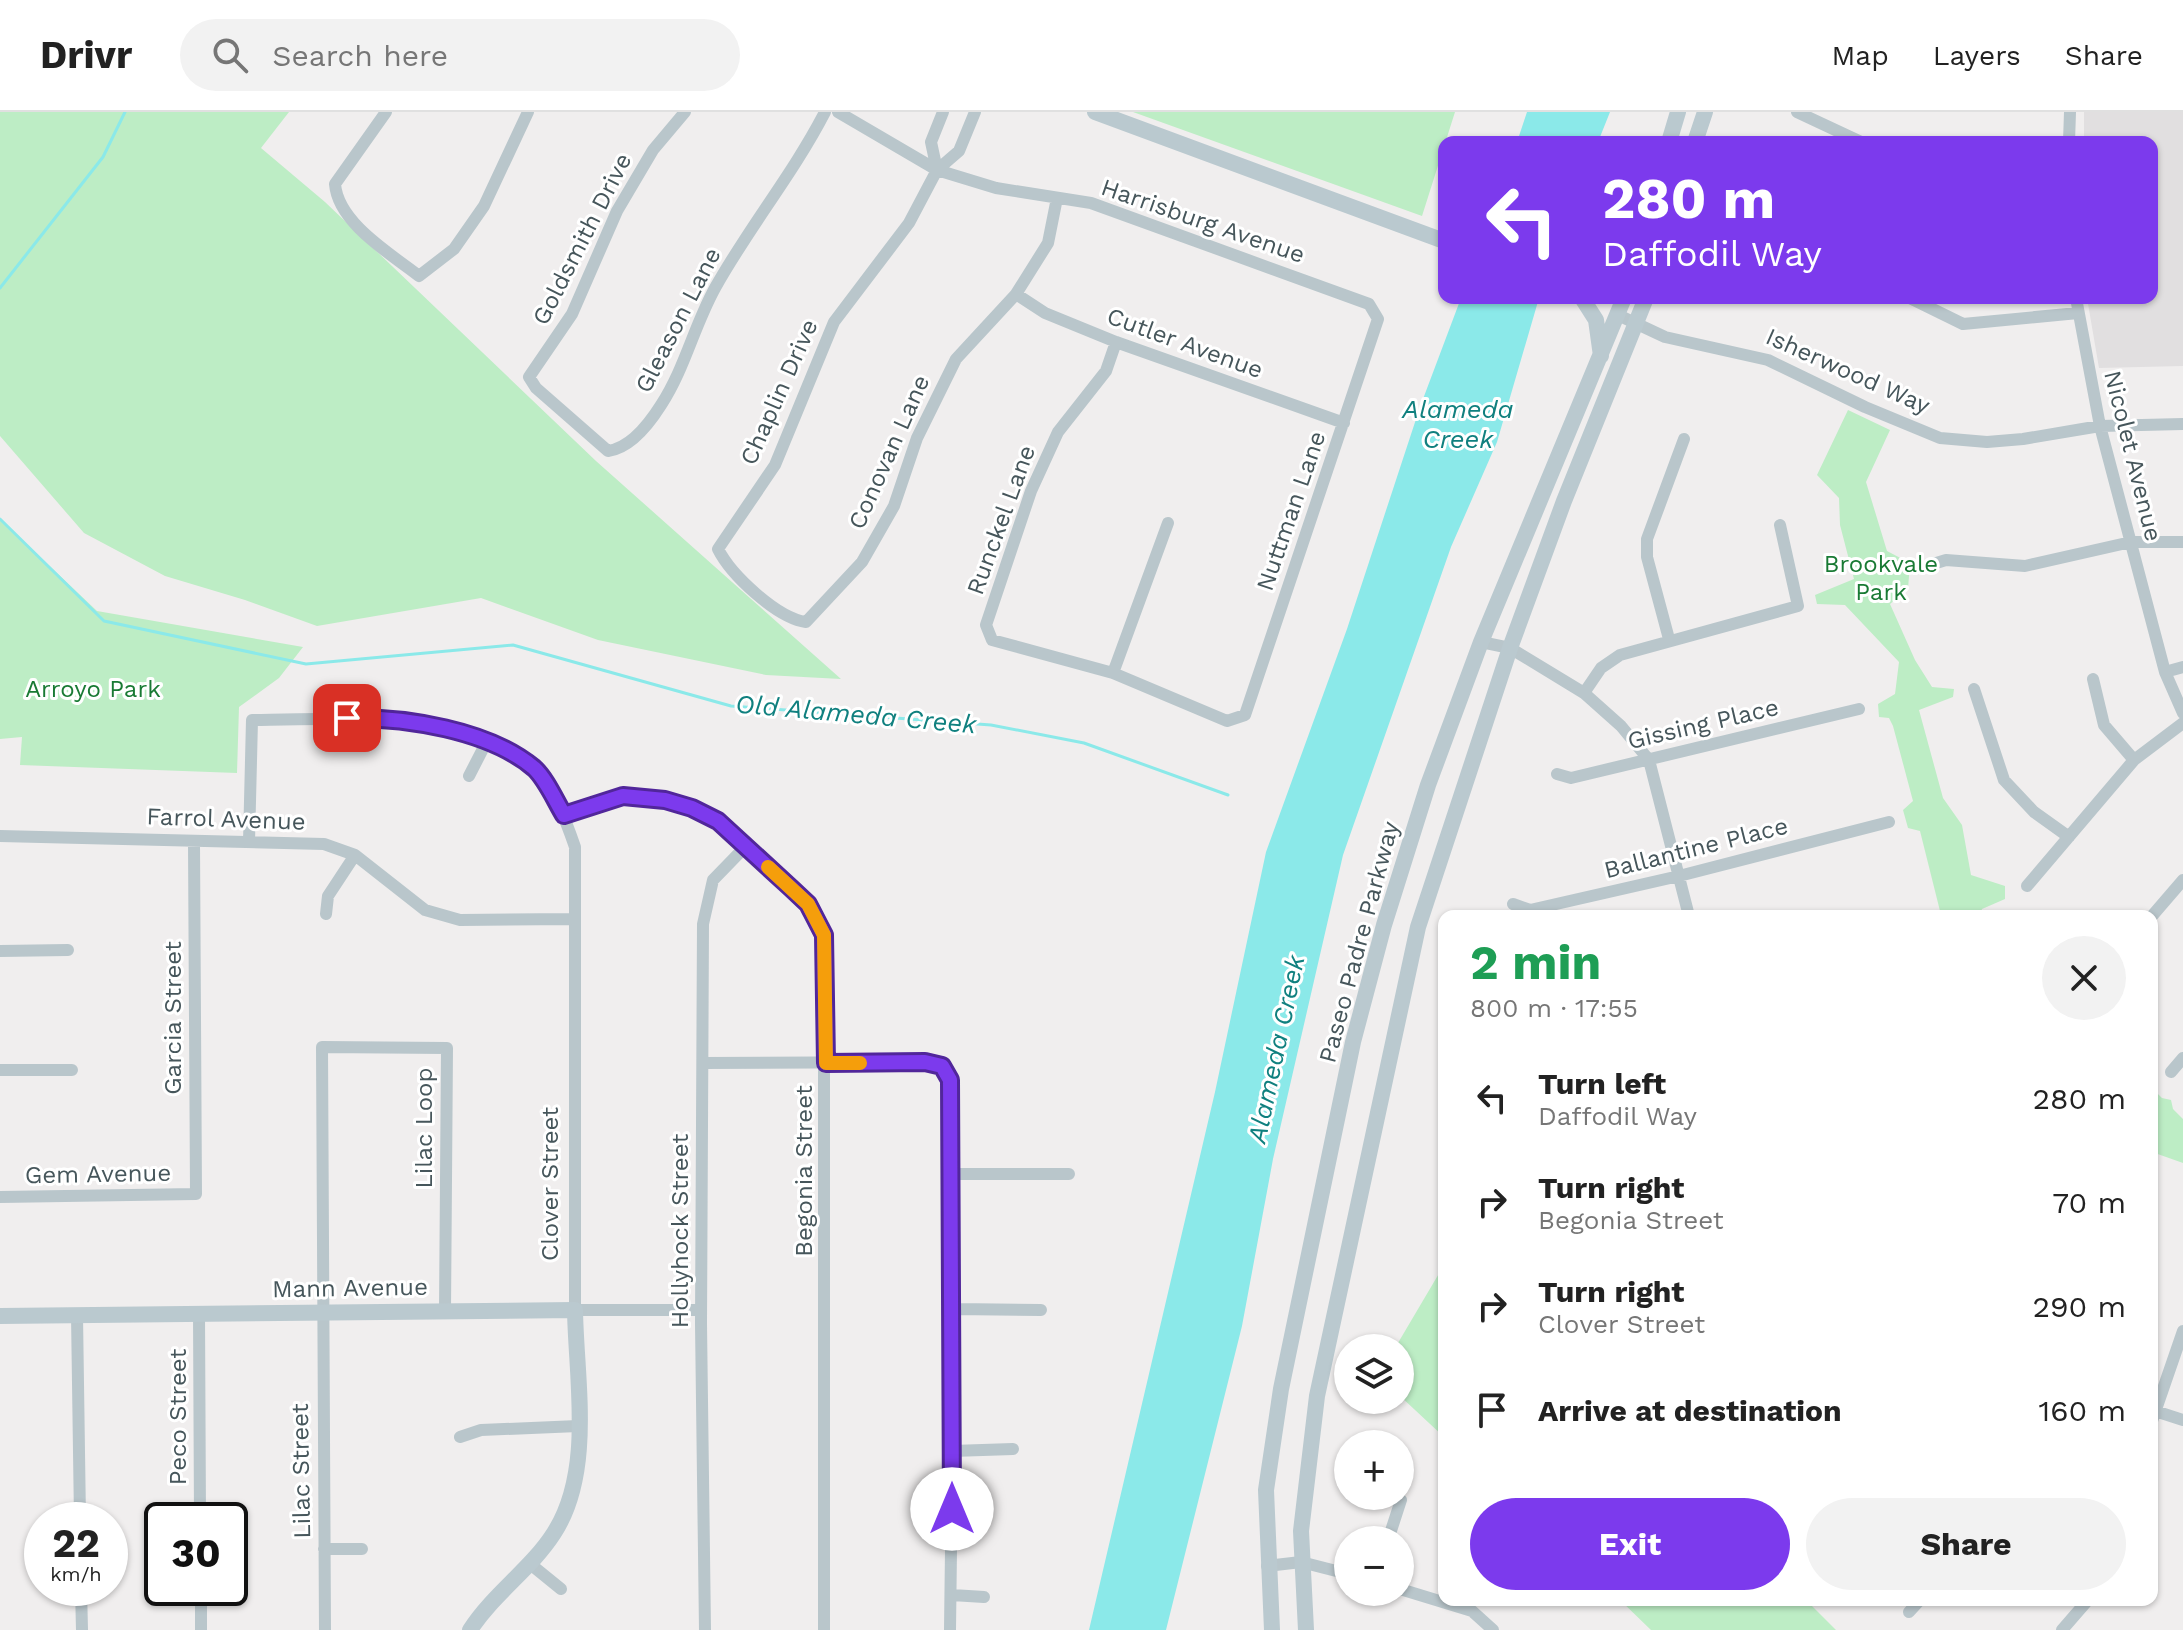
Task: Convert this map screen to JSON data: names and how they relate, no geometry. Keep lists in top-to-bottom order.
{
  "streets": {
    "main road": [
      "Isherwood Way",
      "Paseo Padre Parkway",
      "Clover Street",
      "Mann Avenue"
    ],
    "street": [
      "Harrisburg Avenue",
      "Goldsmith Drive",
      "Gleason Lane",
      "Cutler Avenue",
      "Chaplin Drive",
      "Conovan Lane",
      "Nicolet Avenue",
      "Nuttman Lane",
      "Runckel Lane",
      "Gissing Place",
      "Farrol Avenue",
      "Ballantine Place",
      "Garcia Street",
      "Lilac Loop",
      "Begonia Street",
      "Gem Avenue",
      "Hollyhock Street",
      "Peco Street",
      "Lilac Street"
    ]
  },
  "crossings": [
    ["Harrisburg Avenue", "Chaplin Drive"],
    ["Harrisburg Avenue", "Conovan Lane"],
    ["Harrisburg Avenue", "Nuttman Lane"],
    ["Goldsmith Drive", "Gleason Lane"],
    ["Cutler Avenue", "Conovan Lane"],
    ["Cutler Avenue", "Nuttman Lane"],
    ["Cutler Avenue", "Runckel Lane"],
    ["Isherwood Way", "Nicolet Avenue"],
    ["Isherwood Way", "Paseo Padre Parkway"],
    ["Chaplin Drive", "Conovan Lane"],
    ["Nuttman Lane", "Runckel Lane"],
    ["Farrol Avenue", "Garcia Street"],
    ["Farrol Avenue", "Clover Street"],
    ["Garcia Street", "Gem Avenue"],
    ["Lilac Loop", "Mann Avenue"],
    ["Lilac Loop", "Lilac Street"],
    ["Begonia Street", "Clover Street"],
    ["Begonia Street", "Hollyhock Street"],
    ["Clover Street", "Mann Avenue"],
    ["Hollyhock Street", "Mann Avenue"],
    ["Mann Avenue", "Peco Street"],
    ["Mann Avenue", "Lilac Street"]
  ],
  "water": ["Alameda Creek", "Old Alameda Creek"],
  "parks": ["Brookvale Park", "Arroyo Park"],
  "page": {
    "header": "Drivr",
    "search": "Search here",
    "nav": ["Map", "Layers", "Share"],
    "turn": ["280 m", "Daffodil Way"],
    "heading": ["2 min", "800 m · 17:55"],
    "list": [
      {
        "name": "Turn left",
        "note": "Daffodil Way",
        "value": "280 m"
      },
      {
        "name": "Turn right",
        "note": "Begonia Street",
        "value": "70 m"
      },
      {
        "name": "Turn right",
        "note": "Clover Street",
        "value": "290 m"
      },
      {
        "name": "Arrive at destination",
        "value": "160 m"
      }
    ],
    "map_buttons": ["+", "−"],
    "buttons": ["Exit", "Share"],
    "speed": "22 km/h",
    "limit": "30"
  }
}
